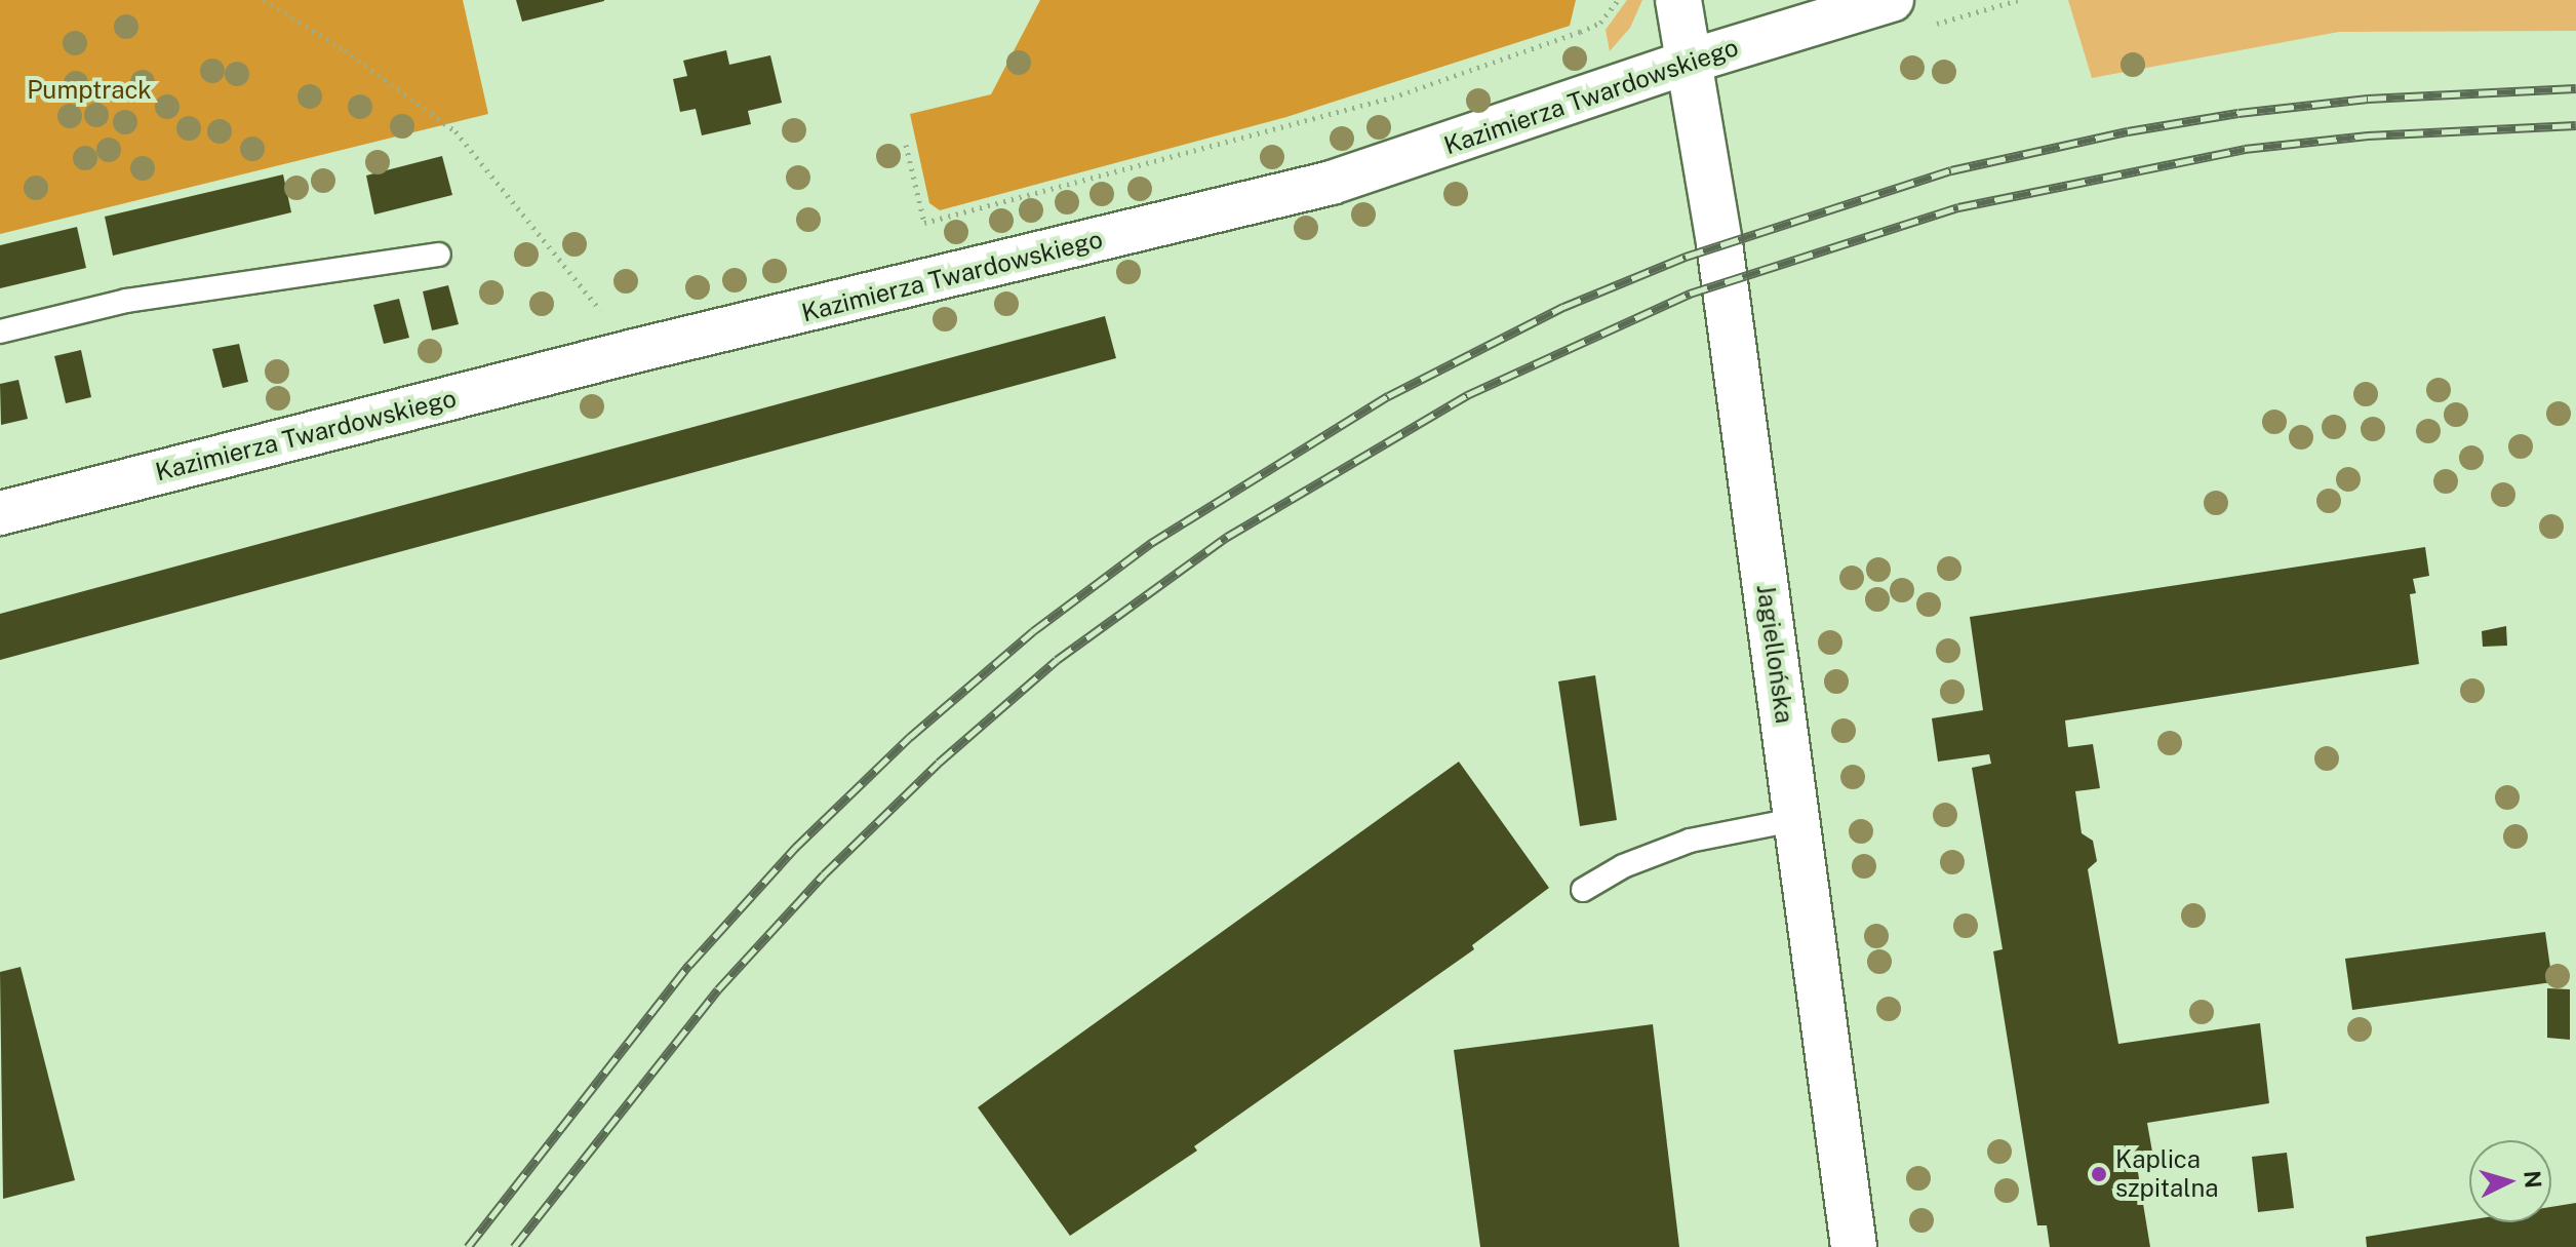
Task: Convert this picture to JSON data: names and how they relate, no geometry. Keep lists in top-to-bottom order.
{
  "streets": {
    "street": ["Kazimierza Twardowskiego", "Jagiellońska"]
  },
  "crossings": [
    ["Kazimierza Twardowskiego", "Jagiellońska"]
  ],
  "parks": ["Pumptrack"],
  "places": ["Kaplica szpitalna"],
  "north": "right"
}
